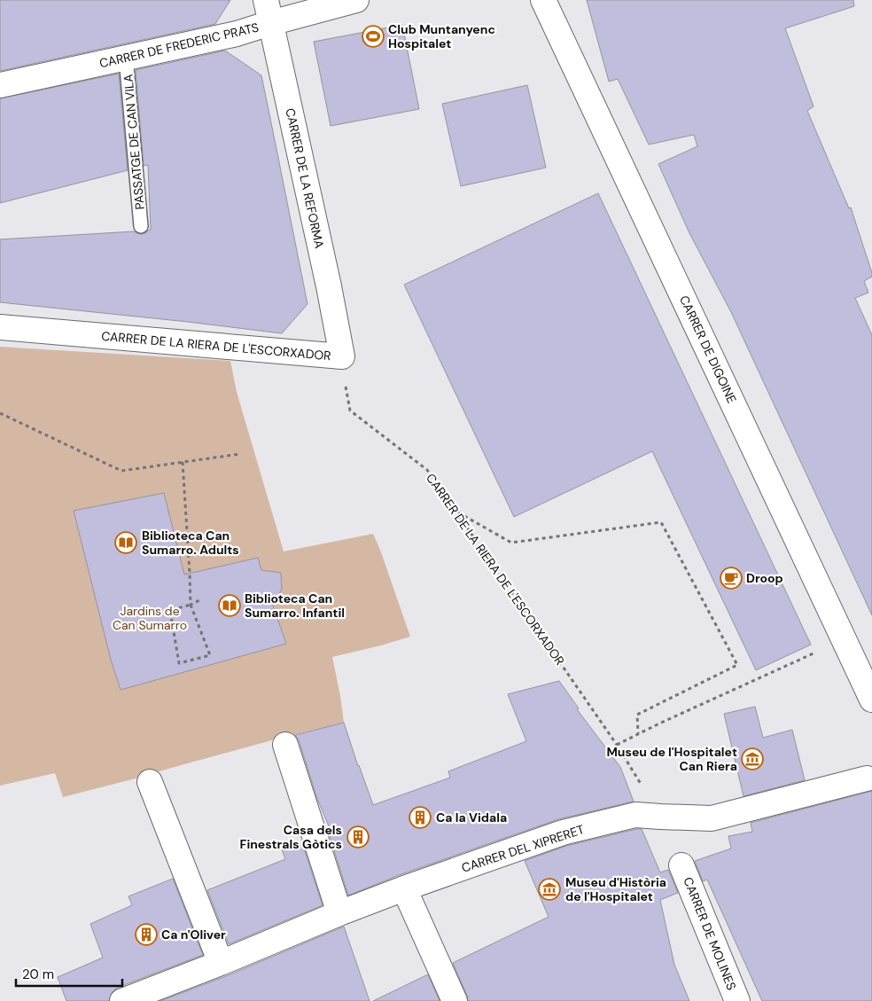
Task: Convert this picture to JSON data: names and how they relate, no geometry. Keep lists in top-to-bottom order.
{
  "streets": {
    "street": [
      "CARRER DE FREDERIC PRATS",
      "CARRER DE LA REFORMA",
      "CARRER DE LA RIERA DE L'ESCORXADOR",
      "CARRER DE DIGOINE",
      "CARRER DEL XIPRERET",
      "CARRER DE MOLINES"
    ],
    "lane": ["PASSATGE DE CAN VILA"]
  },
  "crossings": [
    ["CARRER DE FREDERIC PRATS", "PASSATGE DE CAN VILA"],
    ["CARRER DE FREDERIC PRATS", "CARRER DE LA REFORMA"],
    ["CARRER DE LA REFORMA", "CARRER DE LA RIERA DE L'ESCORXADOR"],
    ["CARRER DE LA RIERA DE L'ESCORXADOR", "CARRER DEL XIPRERET"]
  ],
  "parks": ["Jardins de Can Sumarro"],
  "places": {
    "sports": ["Club Muntanyenc Hospitalet"],
    "library": ["Biblioteca Can Sumarro. Adults", "Biblioteca Can Sumarro. Infantil"],
    "cafe": ["Droop"],
    "museum": ["Museu de l'Hospitalet Can Riera", "Museu d'Història de l'Hospitalet"],
    "building": ["Ca la Vidala", "Casa dels Finestrals Gòtics", "Ca n'Oliver"]
  },
  "scale_bar": "20 m"
}
